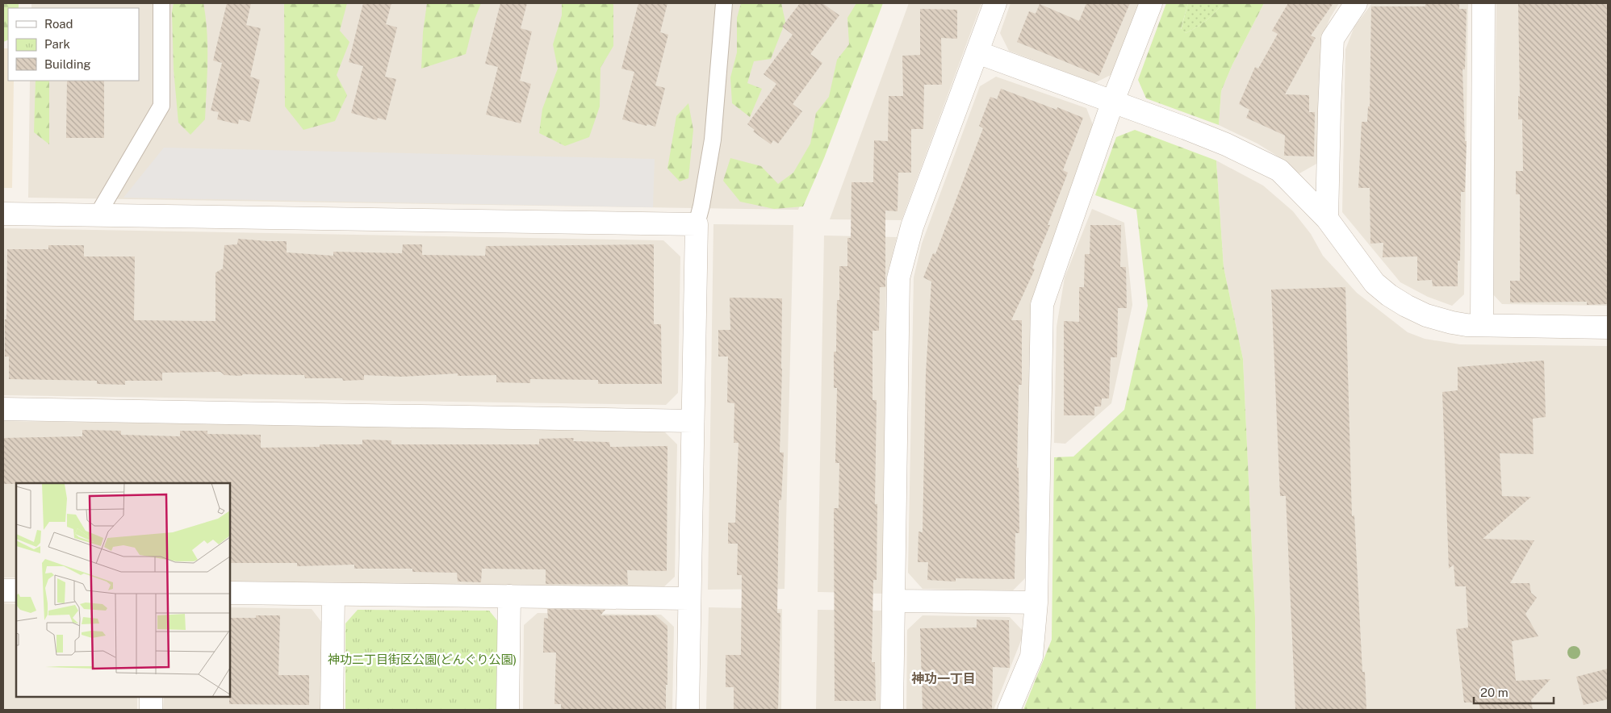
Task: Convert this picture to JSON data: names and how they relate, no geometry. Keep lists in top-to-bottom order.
{
  "districts": ["神功一丁目"],
  "parks": ["神功二丁目街区公園(どんぐり公園)"],
  "legend": ["Road", "Park", "Building"],
  "scale_bar": "20 m"
}
